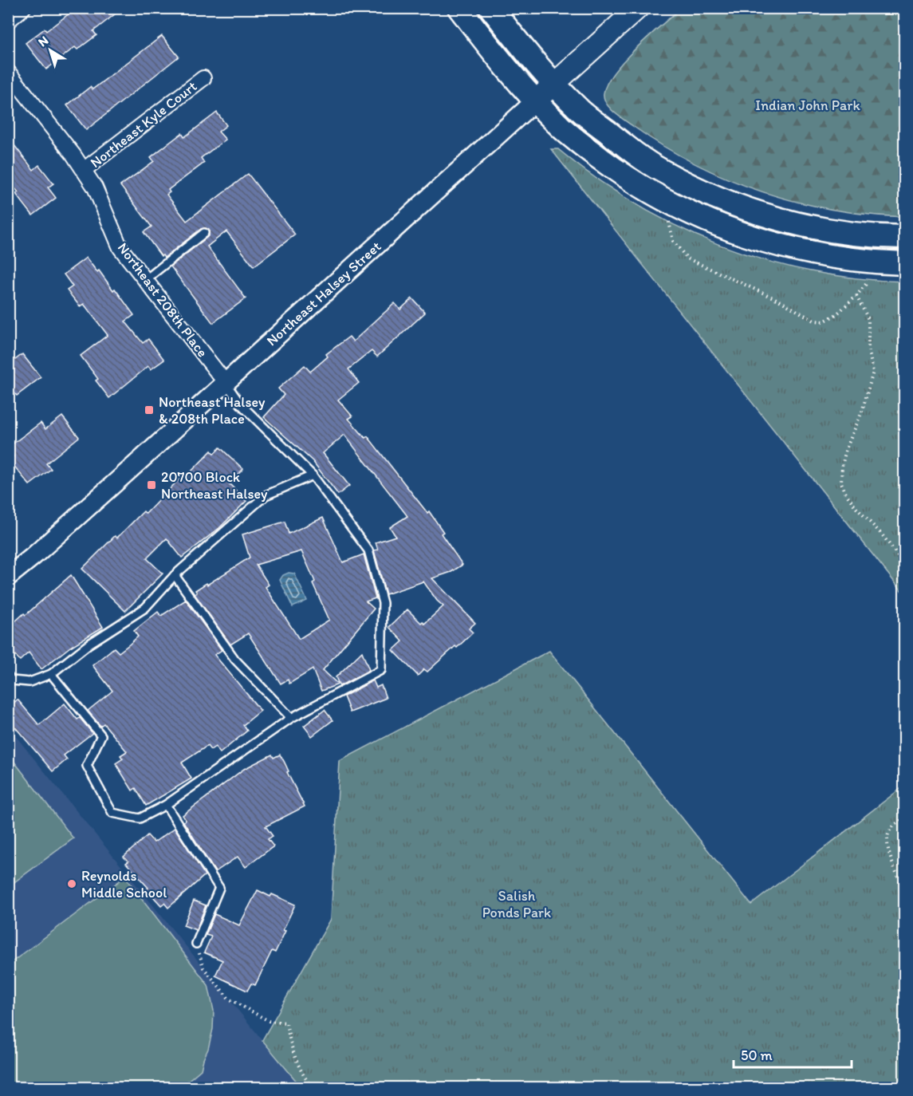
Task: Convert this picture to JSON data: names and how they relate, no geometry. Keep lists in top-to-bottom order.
{
  "streets": {
    "main road": ["Northeast Halsey Street"],
    "street": ["Northeast Kyle Court", "Northeast 208th Place"]
  },
  "crossings": [
    ["Northeast Kyle Court", "Northeast 208th Place"],
    ["Northeast Halsey Street", "Northeast 208th Place"]
  ],
  "parks": ["Indian John Park", "Salish Ponds Park"],
  "places": {
    "transit": ["Northeast Halsey & 208th Place", "20700 Block Northeast Halsey"],
    "other": ["Reynolds Middle School"]
  },
  "scale_bar": "50 m",
  "north": "top left"
}
